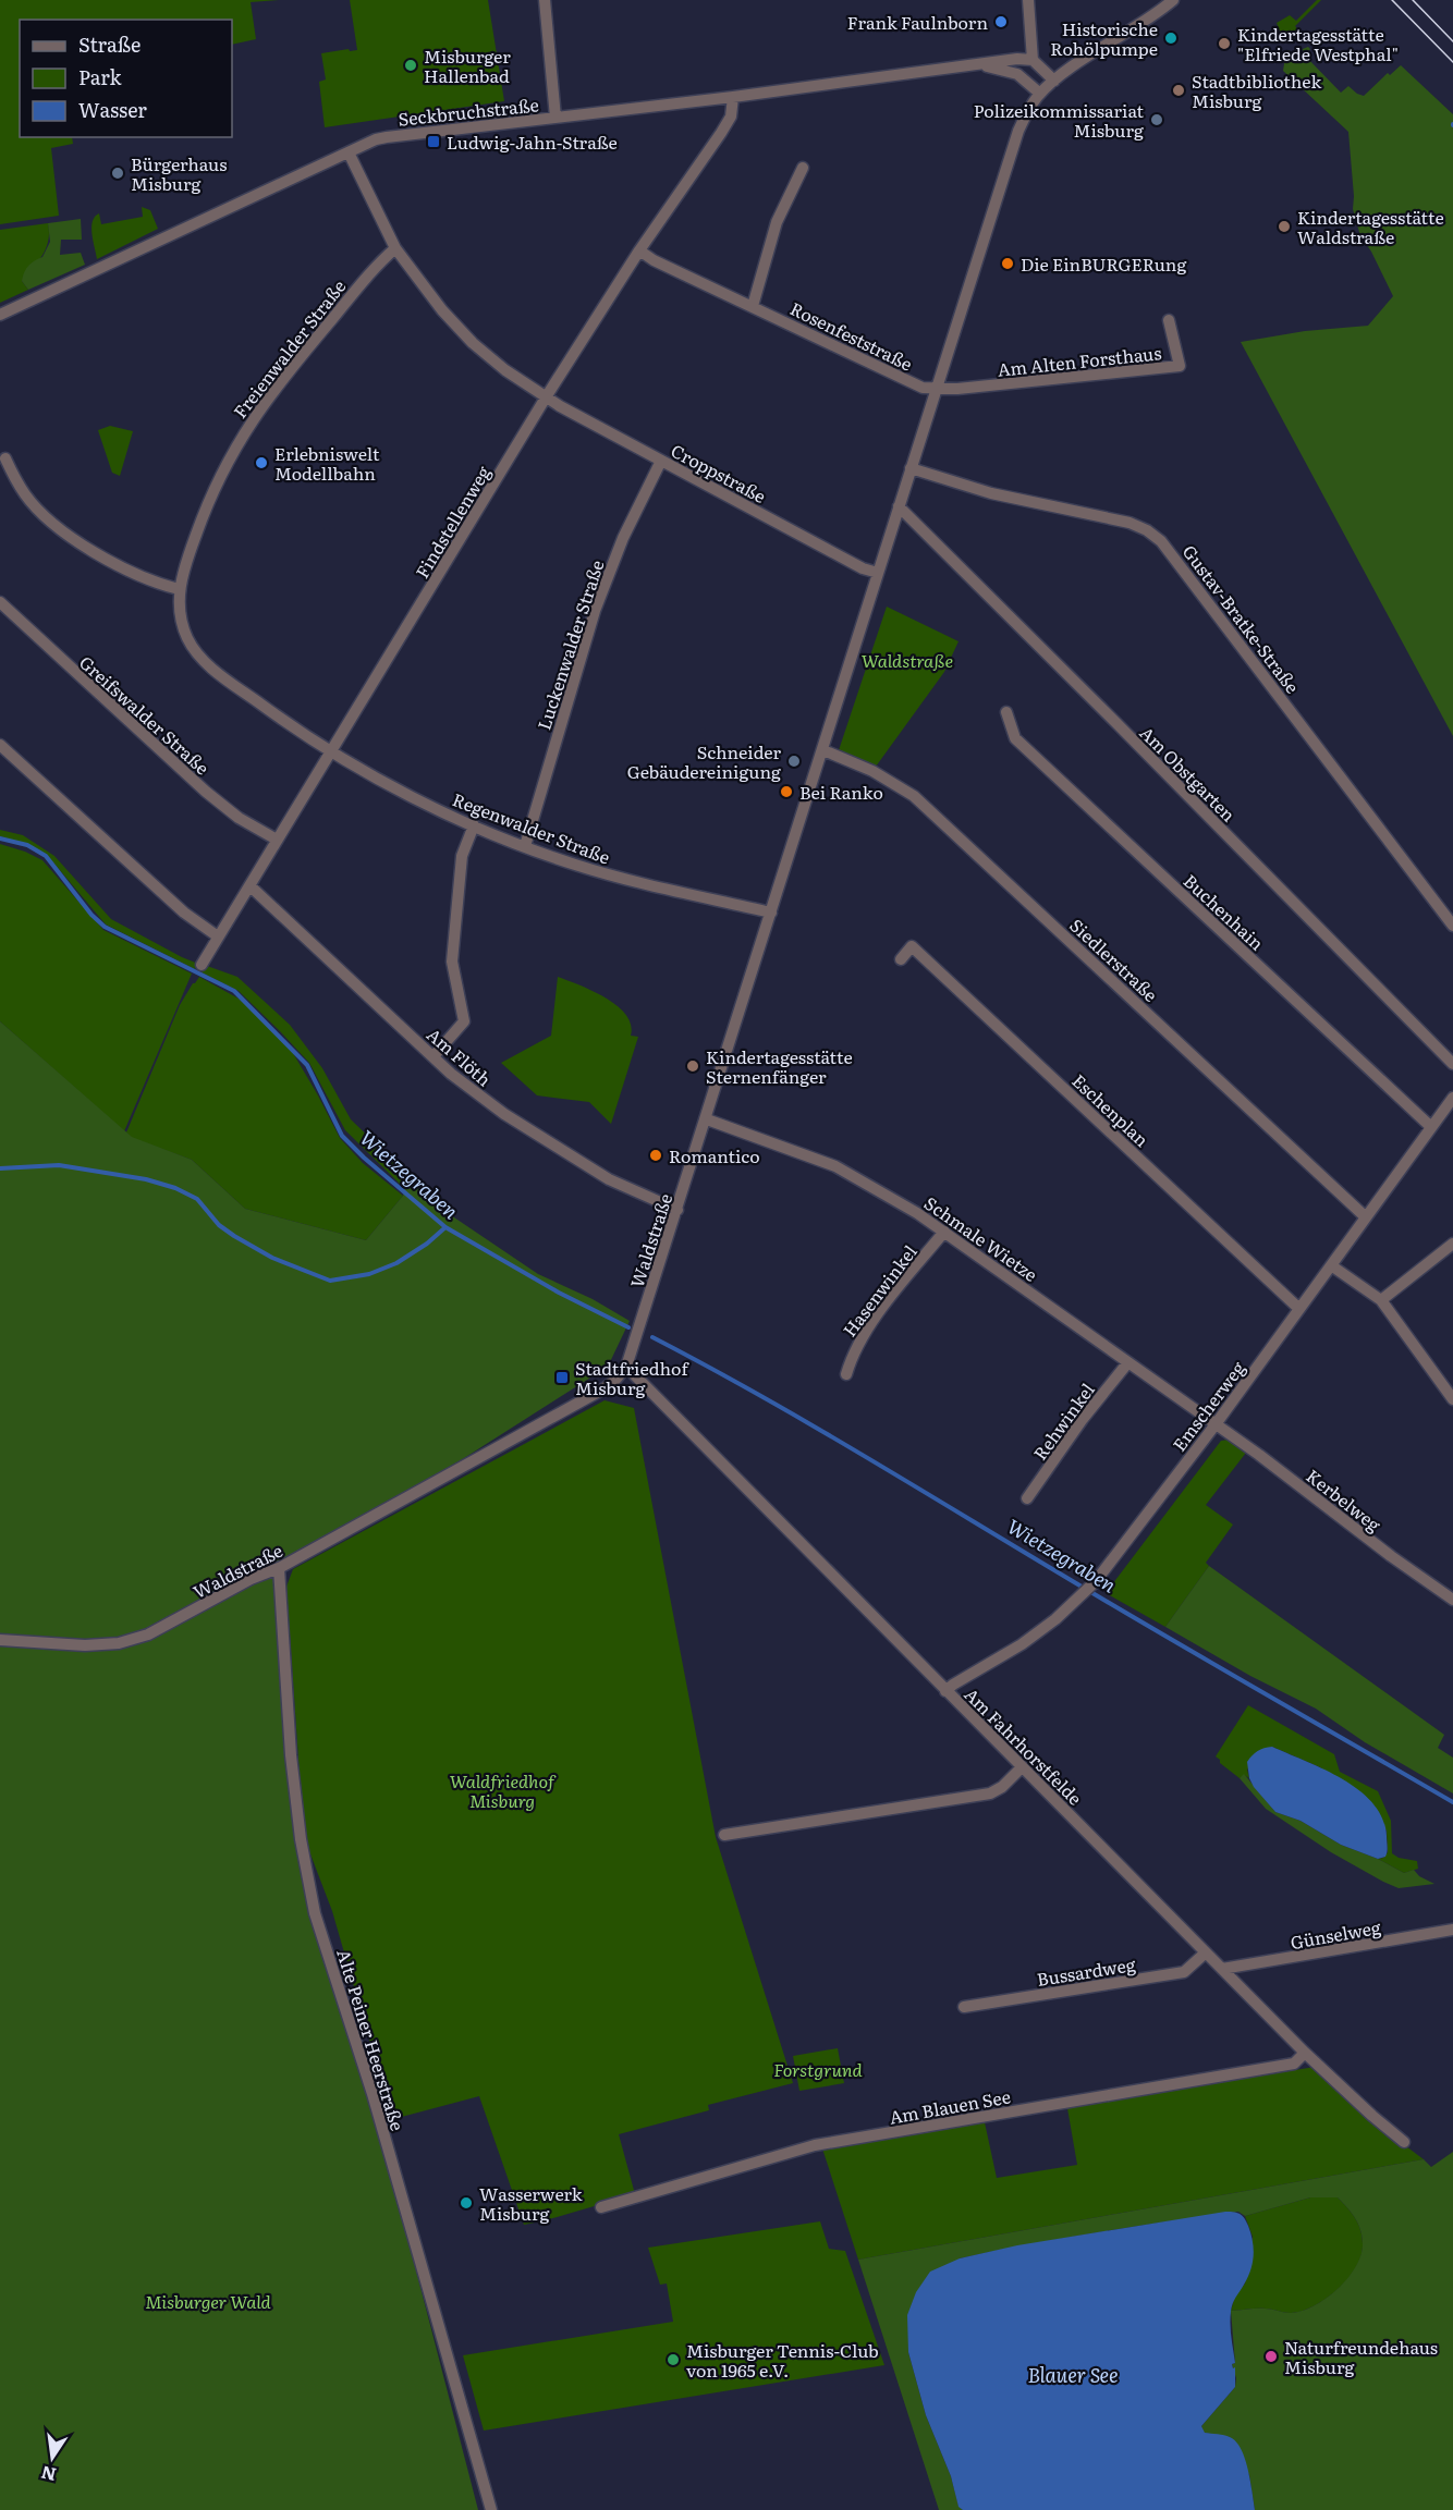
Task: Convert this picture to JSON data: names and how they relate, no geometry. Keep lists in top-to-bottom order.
{
  "streets": {
    "street": [
      "Seckbruchstraße",
      "Rosenfeststraße",
      "Freienwalder Straße",
      "Am Alten Forsthaus",
      "Croppstraße",
      "Findstellenweg",
      "Gustav-Bratke-Straße",
      "Luckenwalder Straße",
      "Greifswalder Straße",
      "Am Obstgarten",
      "Regenwalder Straße",
      "Buchenhain",
      "Siedlerstraße",
      "Am Flöth",
      "Eschenplan",
      "Schmale Wietze",
      "Waldstraße",
      "Hasenwinkel",
      "Emscherweg",
      "Rehwinkel",
      "Kerbelweg",
      "Am Fahrhorstfelde",
      "Günselweg",
      "Bussardweg",
      "Alte Peiner Heerstraße",
      "Am Blauen See"
    ]
  },
  "crossings": [
    ["Seckbruchstraße", "Croppstraße"],
    ["Seckbruchstraße", "Findstellenweg"],
    ["Seckbruchstraße", "Waldstraße"],
    ["Rosenfeststraße", "Am Alten Forsthaus"],
    ["Rosenfeststraße", "Findstellenweg"],
    ["Rosenfeststraße", "Waldstraße"],
    ["Freienwalder Straße", "Croppstraße"],
    ["Freienwalder Straße", "Findstellenweg"],
    ["Freienwalder Straße", "Regenwalder Straße"],
    ["Am Alten Forsthaus", "Waldstraße"],
    ["Croppstraße", "Findstellenweg"],
    ["Croppstraße", "Luckenwalder Straße"],
    ["Croppstraße", "Waldstraße"],
    ["Findstellenweg", "Greifswalder Straße"],
    ["Findstellenweg", "Regenwalder Straße"],
    ["Findstellenweg", "Am Flöth"],
    ["Gustav-Bratke-Straße", "Waldstraße"],
    ["Luckenwalder Straße", "Regenwalder Straße"],
    ["Am Obstgarten", "Waldstraße"],
    ["Regenwalder Straße", "Waldstraße"],
    ["Buchenhain", "Emscherweg"],
    ["Siedlerstraße", "Waldstraße"],
    ["Siedlerstraße", "Emscherweg"],
    ["Am Flöth", "Waldstraße"],
    ["Eschenplan", "Emscherweg"],
    ["Schmale Wietze", "Waldstraße"],
    ["Schmale Wietze", "Hasenwinkel"],
    ["Schmale Wietze", "Emscherweg"],
    ["Schmale Wietze", "Rehwinkel"],
    ["Schmale Wietze", "Kerbelweg"],
    ["Waldstraße", "Am Fahrhorstfelde"],
    ["Waldstraße", "Alte Peiner Heerstraße"],
    ["Emscherweg", "Kerbelweg"],
    ["Emscherweg", "Am Fahrhorstfelde"],
    ["Am Fahrhorstfelde", "Günselweg"],
    ["Am Fahrhorstfelde", "Bussardweg"],
    ["Am Fahrhorstfelde", "Am Blauen See"]
  ],
  "water": ["Wietzegraben", "Blauer See"],
  "parks": [
    "Waldstraße",
    "Waldfriedhof Misburg",
    "Forstgrund",
    "Misburger Wald"
  ],
  "places": {
    "other": [
      "Frank Faulnborn",
      "Historische Rohölpumpe",
      "Kindertagesstätte \"Elfriede Westphal\"",
      "Misburger Hallenbad",
      "Stadtbibliothek Misburg",
      "Polizeikommissariat Misburg",
      "Bürgerhaus Misburg",
      "Kindertagesstätte Waldstraße",
      "Die EinBURGERung",
      "Erlebniswelt Modellbahn",
      "Schneider Gebäudereinigung",
      "Bei Ranko",
      "Kindertagesstätte Sternenfänger",
      "Romantico",
      "Wasserwerk Misburg",
      "Naturfreundehaus Misburg",
      "Misburger Tennis-Club von 1965 e.V."
    ],
    "transit": ["Ludwig-Jahn-Straße", "Stadtfriedhof Misburg"]
  },
  "legend": ["Straße", "Park", "Wasser"],
  "north": "bottom"
}
